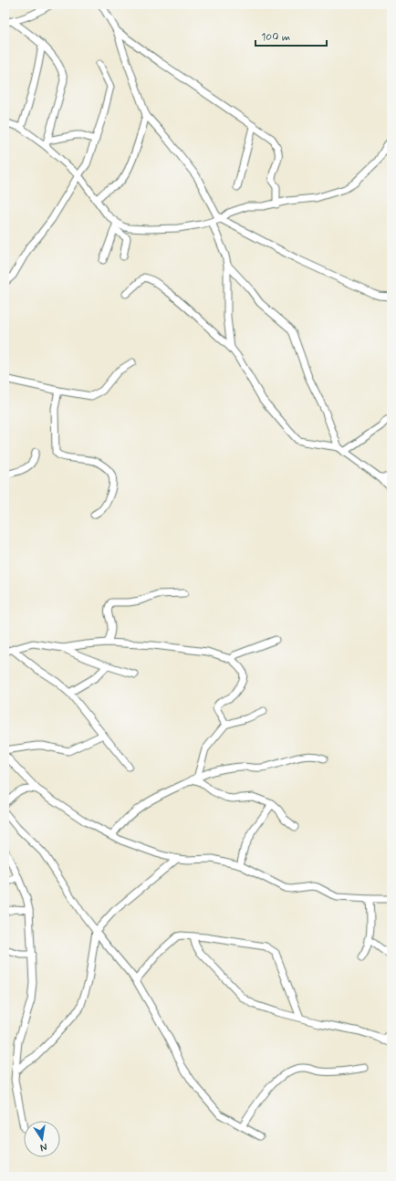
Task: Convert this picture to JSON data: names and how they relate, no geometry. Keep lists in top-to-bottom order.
{
  "scale_bar": "100 m",
  "north": "bottom"
}
